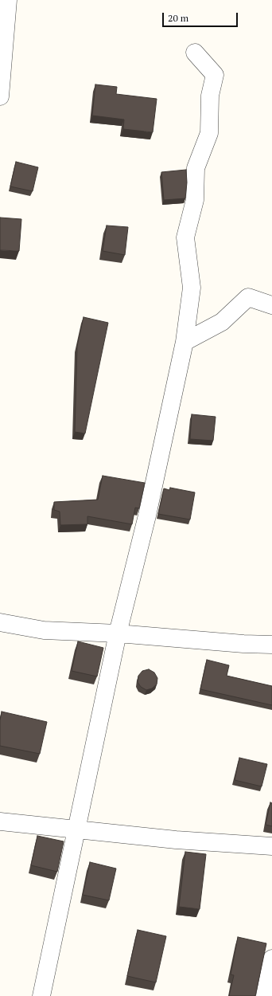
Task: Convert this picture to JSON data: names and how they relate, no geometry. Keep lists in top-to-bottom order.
{
  "scale_bar": "20 m"
}
